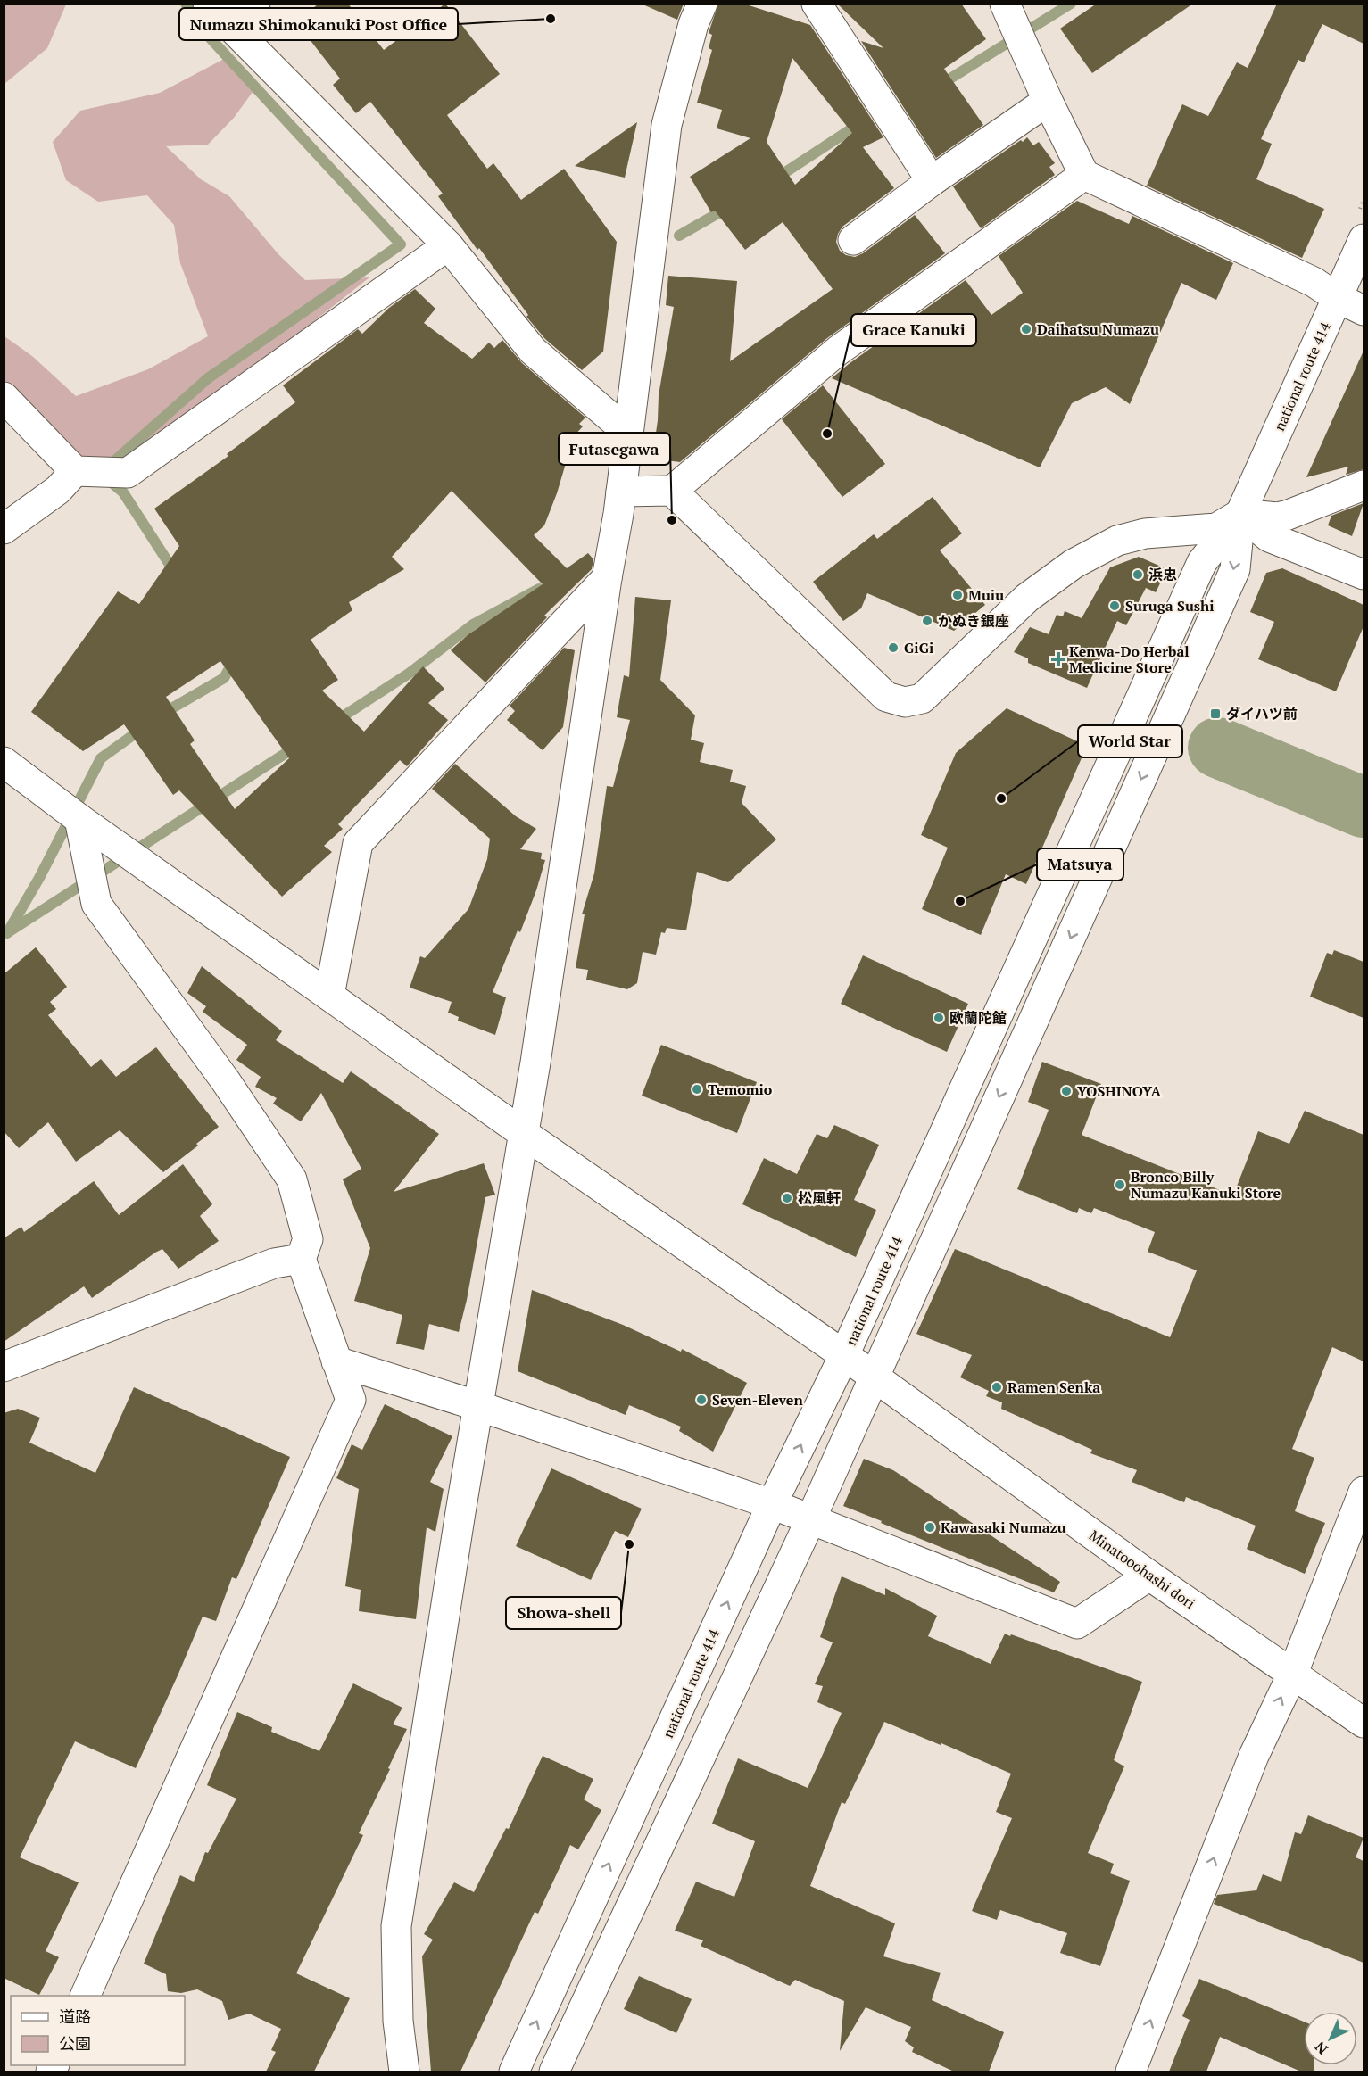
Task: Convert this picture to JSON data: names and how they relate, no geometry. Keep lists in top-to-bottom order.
{
  "streets": {
    "main road": ["national route 414", "Minatooohashi dori"]
  },
  "crossings": [
    ["national route 414", "Minatooohashi dori"]
  ],
  "places": {
    "other": [
      "Numazu Shimokanuki Post Office",
      "Daihatsu Numazu",
      "Grace Kanuki",
      "Futasegawa",
      "浜忠",
      "Muiu",
      "Suruga Sushi",
      "かぬき銀座",
      "GiGi",
      "World Star",
      "Matsuya",
      "欧蘭陀館",
      "Temomio",
      "YOSHINOYA",
      "Bronco Billy Numazu Kanuki Store",
      "松風軒",
      "Ramen Senka",
      "Seven-Eleven",
      "Kawasaki Numazu",
      "Showa-shell"
    ],
    "health": ["Kenwa-Do Herbal Medicine Store"],
    "transit": ["ダイハツ前"]
  },
  "legend": ["道路", "公園"],
  "north": "bottom left"
}
